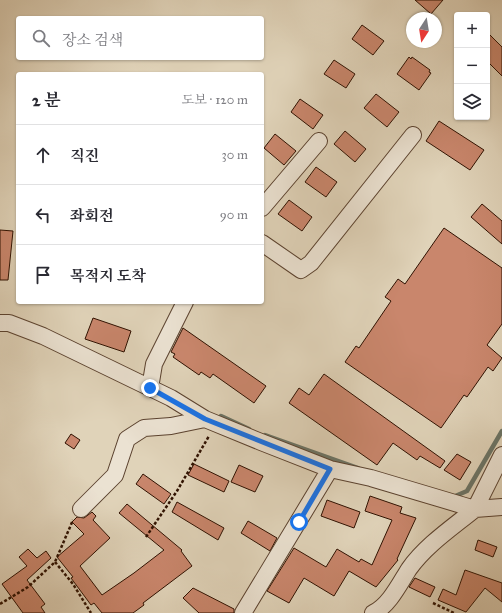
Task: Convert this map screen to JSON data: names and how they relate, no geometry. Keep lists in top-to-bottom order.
{
  "north": "bottom",
  "page": {
    "map_buttons": ["+", "−"],
    "search": "장소 검색",
    "heading": ["2 분", "도보 · 120 m"],
    "list": [
      ["직진", "30 m"],
      ["좌회전", "90 m"],
      "목적지 도착"
    ]
  }
}
